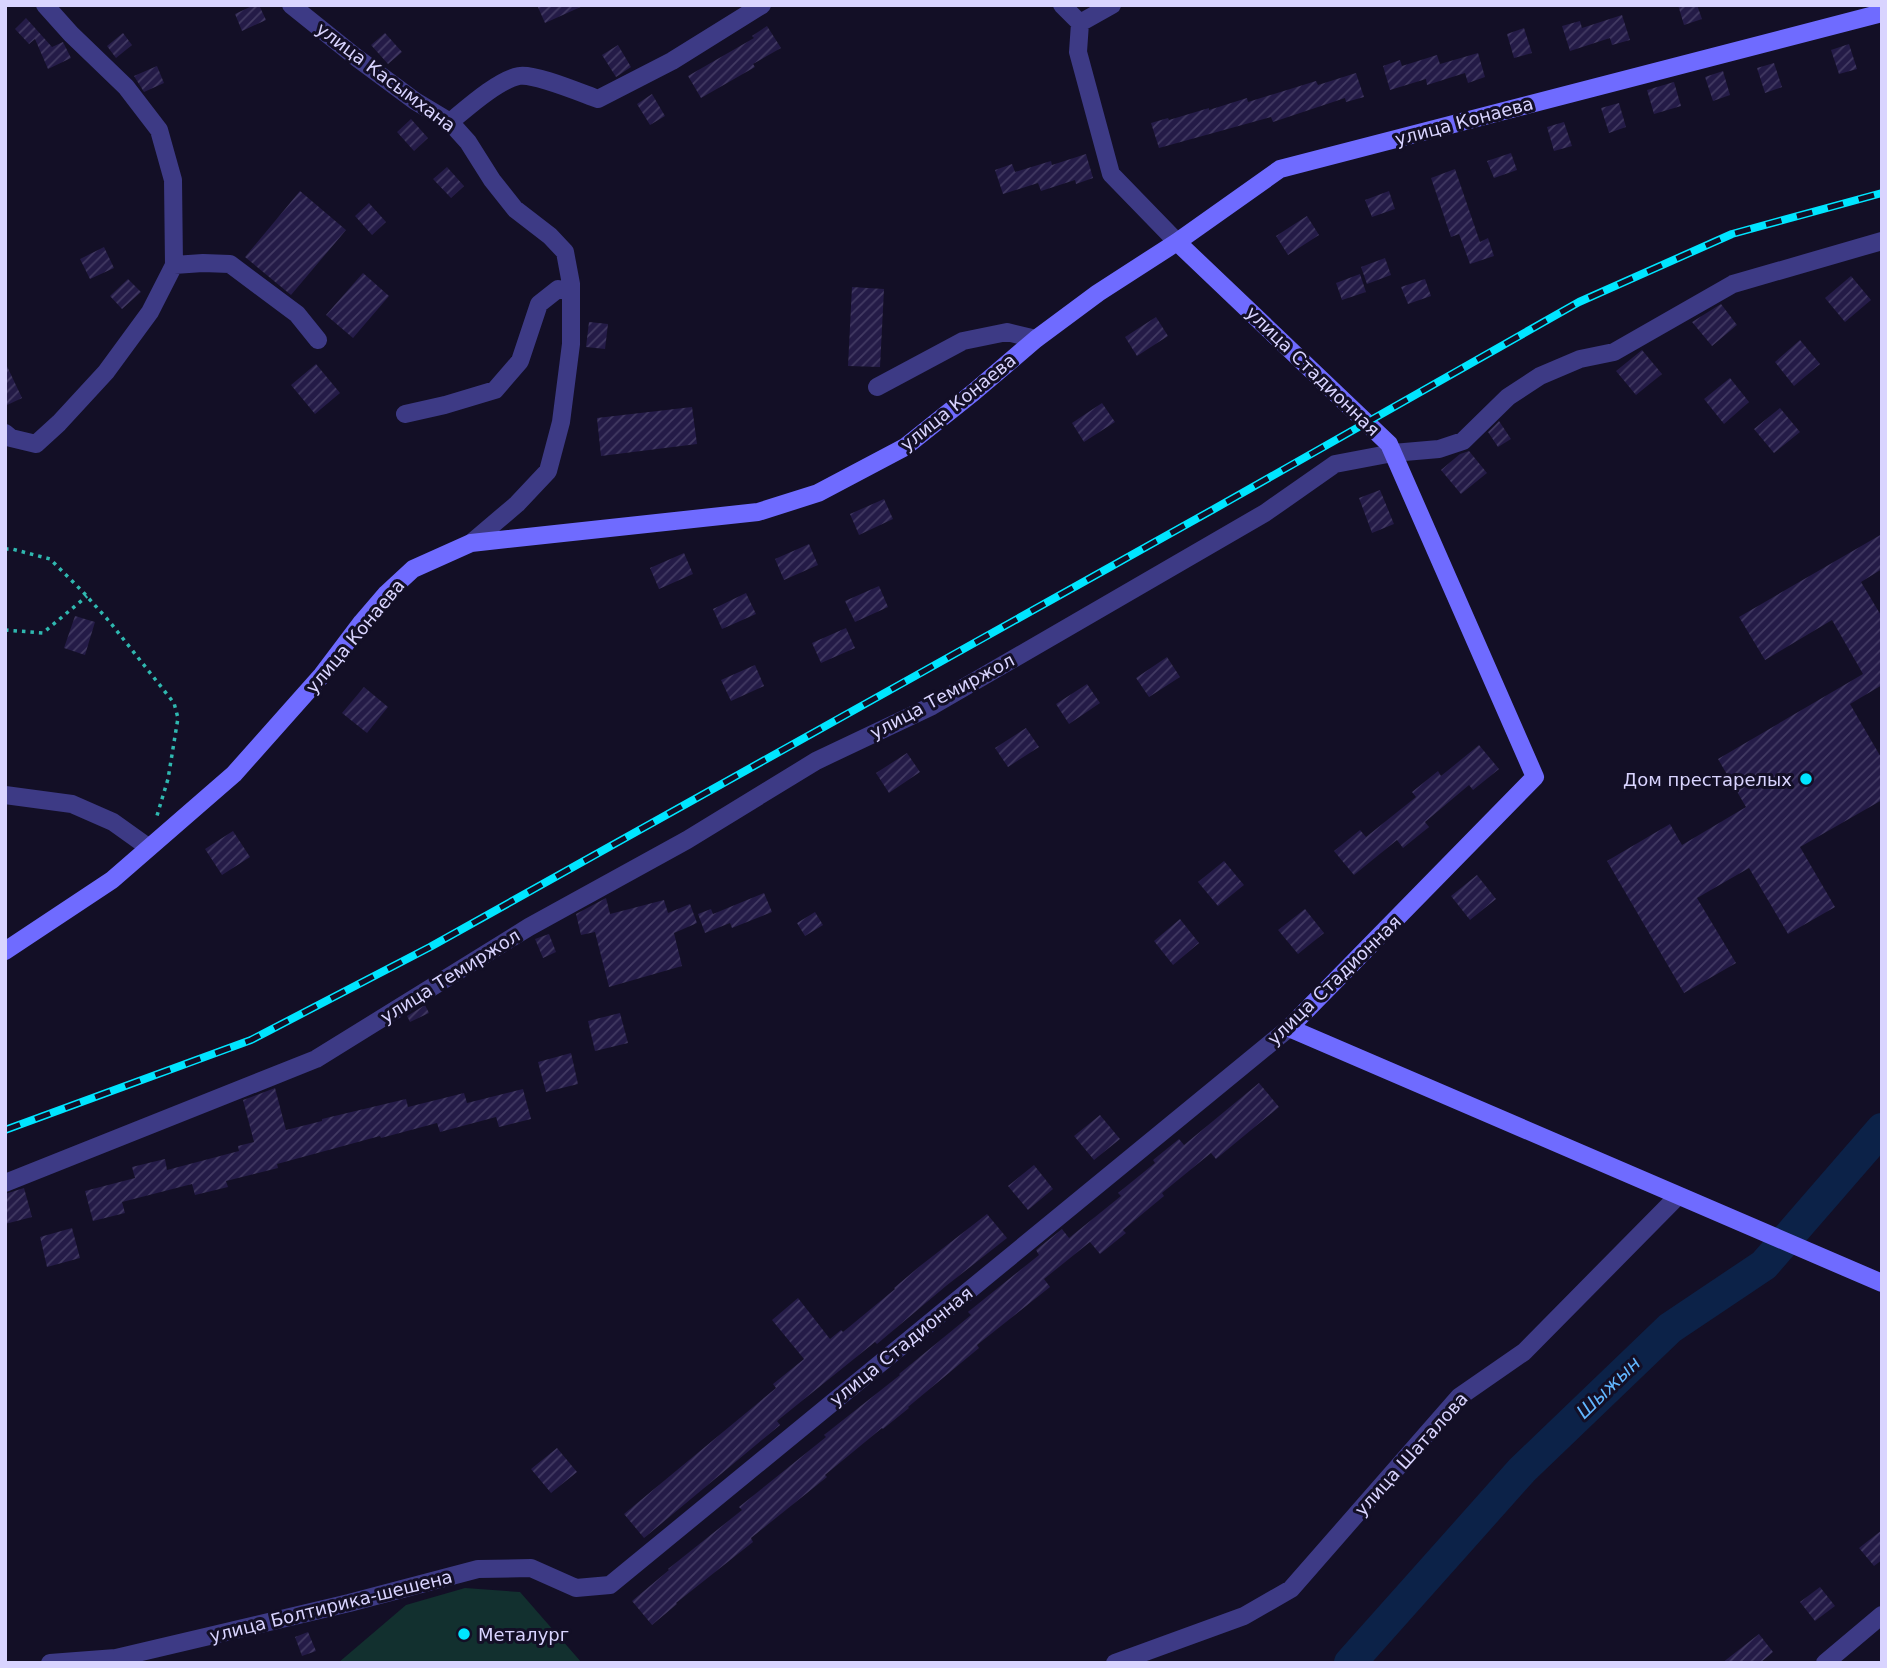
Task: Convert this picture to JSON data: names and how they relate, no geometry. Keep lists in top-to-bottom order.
{
  "streets": {
    "street": [
      "улица Касымхана",
      "улица Конаева",
      "улица Стадионная",
      "улица Темиржол",
      "улица Шаталова",
      "улица Болтирика-шешена"
    ]
  },
  "crossings": [
    ["улица Касымхана", "улица Конаева"],
    ["улица Конаева", "улица Стадионная"],
    ["улица Стадионная", "улица Темиржол"],
    ["улица Стадионная", "улица Болтирика-шешена"]
  ],
  "water": ["Шыжын"],
  "places": ["Дом престарелых", "Металург"]
}
